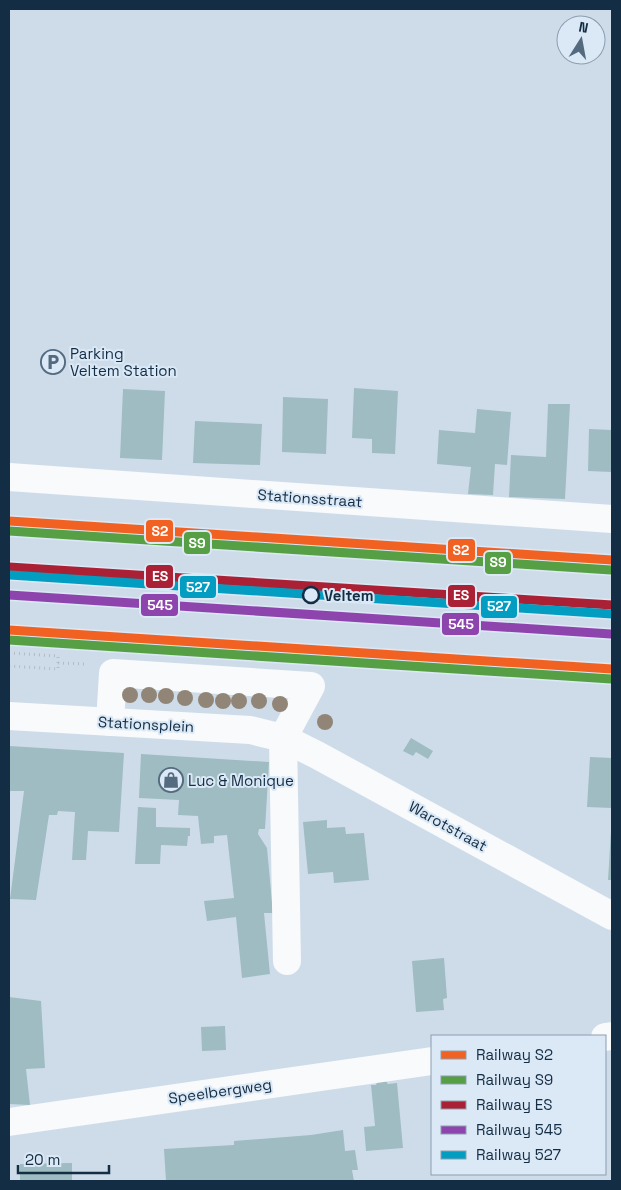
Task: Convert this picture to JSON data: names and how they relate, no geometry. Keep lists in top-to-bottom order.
{
  "streets": {
    "street": [
      "Stationsstraat",
      "Stationsplein",
      "Warotstraat",
      "Speelbergweg"
    ]
  },
  "crossings": [
    ["Stationsplein", "Warotstraat"]
  ],
  "places": {
    "parking": ["Parking Veltem Station"],
    "other": ["Veltem"],
    "shop": ["Luc & Monique"]
  },
  "lines": [
    "rail line S2",
    "rail line S9",
    "rail line ES",
    "rail line 527",
    "rail line 545"
  ],
  "legend": [
    "Railway S2",
    "Railway S9",
    "Railway ES",
    "Railway 545",
    "Railway 527"
  ],
  "scale_bar": "20 m",
  "north": "top"
}
